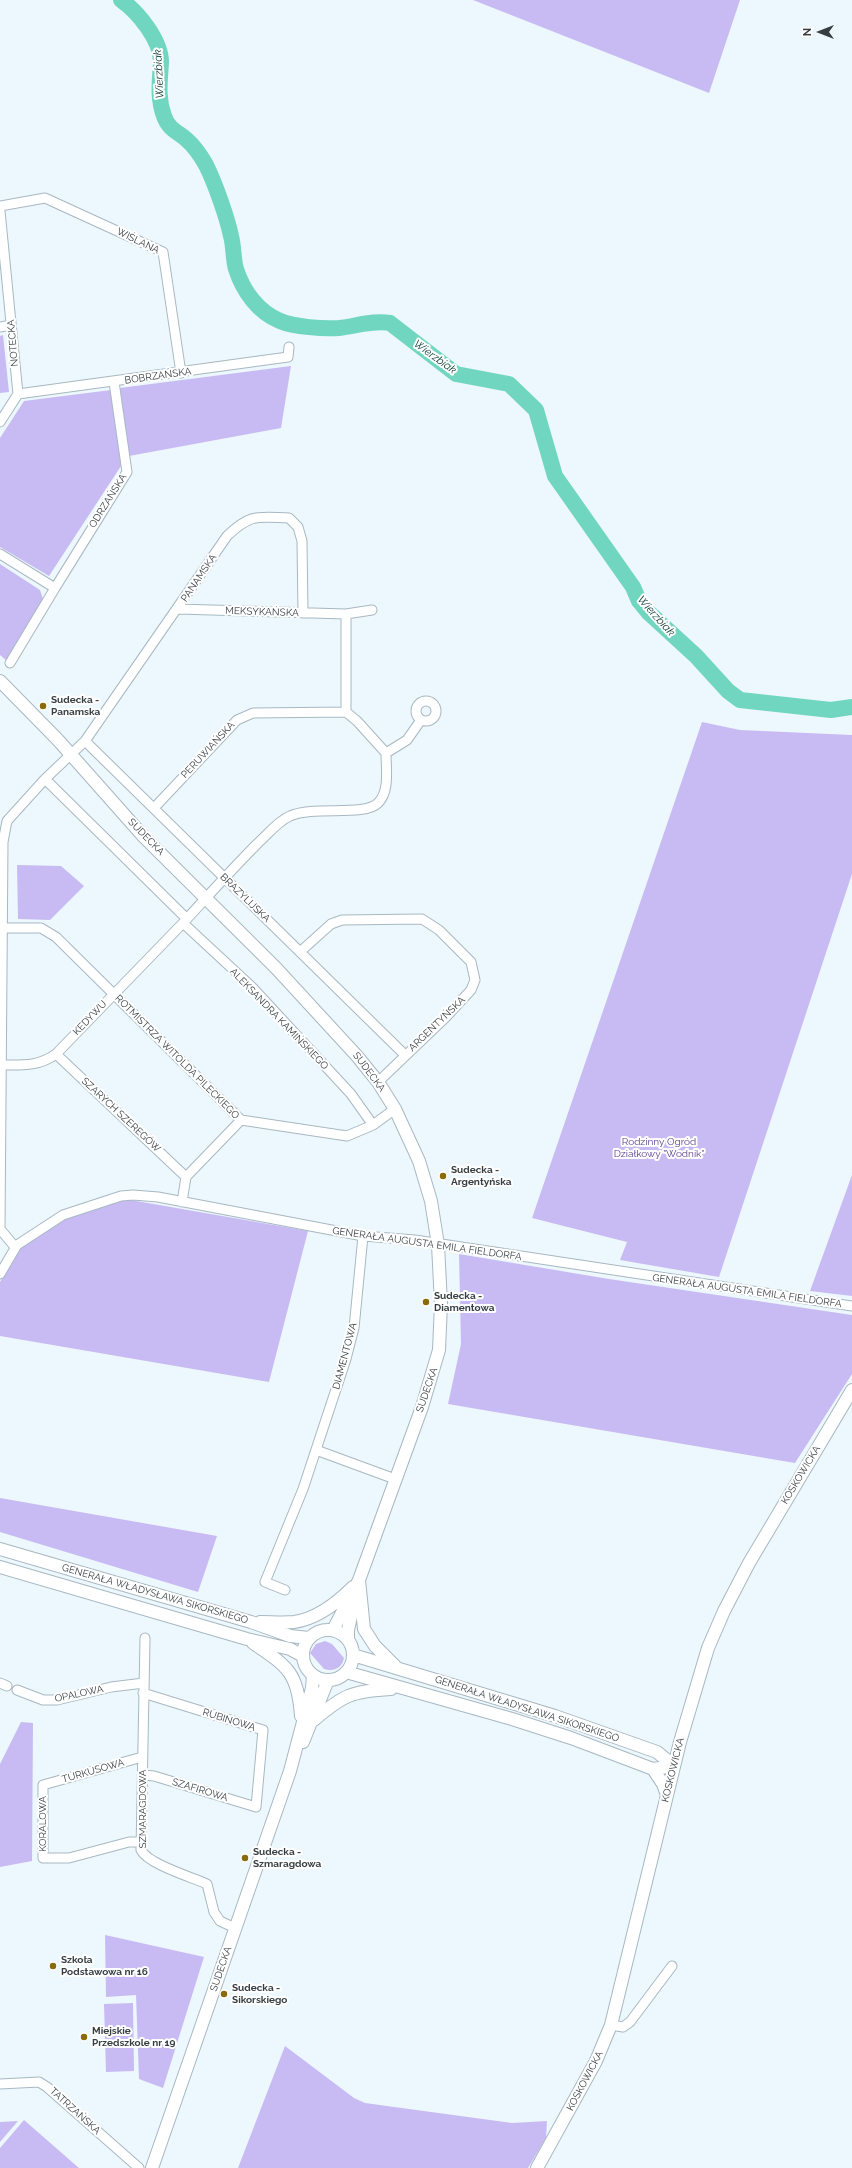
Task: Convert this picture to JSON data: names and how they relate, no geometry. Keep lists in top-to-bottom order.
{
  "streets": {
    "street": [
      "WIŚLANA",
      "NOTECKA",
      "BOBRZAŃSKA",
      "ODRZAŃSKA",
      "PANAMSKA",
      "MEKSYKAŃSKA",
      "PERUWIAŃSKA",
      "SUDECKA",
      "BRAZYLIJSKA",
      "KEDYWU",
      "ALEKSANDRA KAMIŃSKIEGO",
      "ARGENTYŃSKA",
      "ROTMISTRZA WITOLDA PILECKIEGO",
      "SZARYCH SZEREGÓW",
      "GENERAŁA AUGUSTA EMILA FIELDORFA",
      "DIAMENTOWA",
      "KOSKOWICKA",
      "GENERAŁA WŁADYSŁAWA SIKORSKIEGO",
      "OPALOWA",
      "RUBINOWA",
      "TURKUSOWA",
      "SZAFIROWA",
      "SZMARAGDOWA",
      "KORALOWA",
      "TATRZAŃSKA"
    ]
  },
  "crossings": [
    ["WIŚLANA", "BOBRZAŃSKA"],
    ["NOTECKA", "BOBRZAŃSKA"],
    ["BOBRZAŃSKA", "ODRZAŃSKA"],
    ["PANAMSKA", "MEKSYKAŃSKA"],
    ["PANAMSKA", "SUDECKA"],
    ["PANAMSKA", "BRAZYLIJSKA"],
    ["PANAMSKA", "ALEKSANDRA KAMIŃSKIEGO"],
    ["PERUWIAŃSKA", "BRAZYLIJSKA"],
    ["SUDECKA", "ARGENTYŃSKA"],
    ["SUDECKA", "ROTMISTRZA WITOLDA PILECKIEGO"],
    ["SUDECKA", "GENERAŁA AUGUSTA EMILA FIELDORFA"],
    ["SUDECKA", "GENERAŁA WŁADYSŁAWA SIKORSKIEGO"],
    ["SUDECKA", "SZMARAGDOWA"],
    ["BRAZYLIJSKA", "ARGENTYŃSKA"],
    ["KEDYWU", "ALEKSANDRA KAMIŃSKIEGO"],
    ["KEDYWU", "ROTMISTRZA WITOLDA PILECKIEGO"],
    ["KEDYWU", "SZARYCH SZEREGÓW"],
    ["ALEKSANDRA KAMIŃSKIEGO", "ROTMISTRZA WITOLDA PILECKIEGO"],
    ["GENERAŁA AUGUSTA EMILA FIELDORFA", "DIAMENTOWA"],
    ["KOSKOWICKA", "GENERAŁA WŁADYSŁAWA SIKORSKIEGO"],
    ["OPALOWA", "SZMARAGDOWA"],
    ["RUBINOWA", "SZAFIROWA"],
    ["RUBINOWA", "SZMARAGDOWA"],
    ["TURKUSOWA", "SZMARAGDOWA"],
    ["TURKUSOWA", "KORALOWA"],
    ["SZAFIROWA", "SZMARAGDOWA"],
    ["SZMARAGDOWA", "KORALOWA"]
  ],
  "water": ["Wierzbiak"],
  "parks": ["Rodzinny Ogród Działkowy \"Wodnik\""],
  "places": [
    "Sudecka - Panamska",
    "Sudecka - Argentyńska",
    "Sudecka - Diamentowa",
    "Sudecka - Szmaragdowa",
    "Szkoła Podstawowa nr 16",
    "Sudecka - Sikorskiego",
    "Miejskie Przedszkole nr 19"
  ],
  "north": "left"
}
